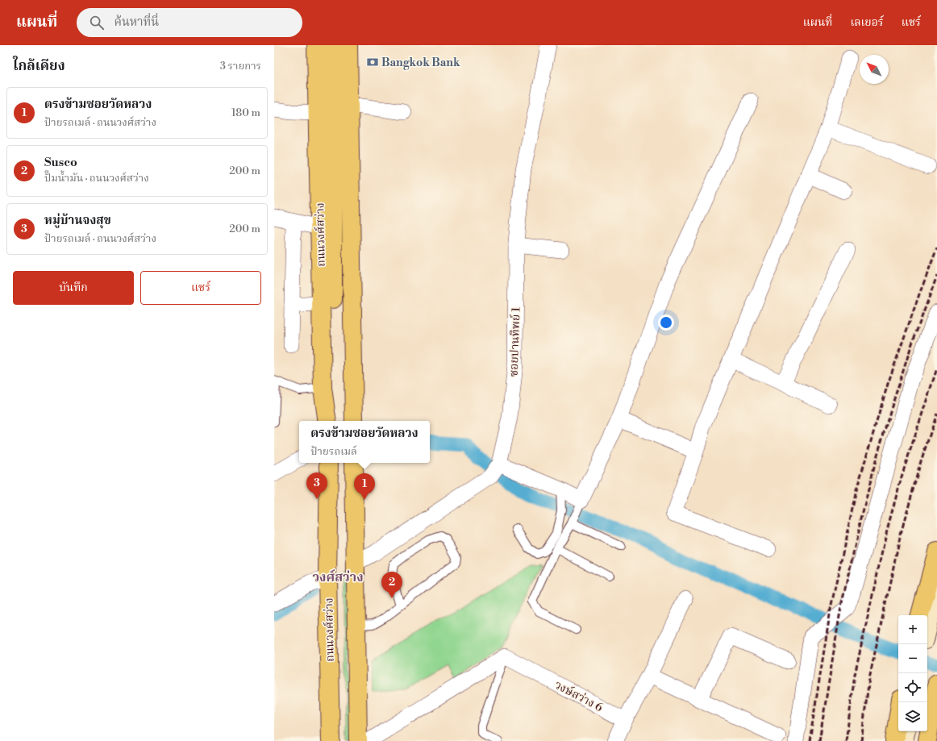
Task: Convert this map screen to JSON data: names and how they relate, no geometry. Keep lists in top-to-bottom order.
{
  "streets": {
    "main road": ["ถนนวงศ์สว่าง"],
    "street": ["ซอยปานทิพย์ 1", "วงษ์สว่าง 6"]
  },
  "districts": ["วงศ์สว่าง"],
  "places": {
    "bank": ["Bangkok Bank"]
  },
  "north": "top left",
  "page": {
    "header": "แผนที่",
    "search": "ค้นหาที่นี่",
    "nav": ["แผนที่", "เลเยอร์", "แชร์"],
    "heading": ["ใกล้เคียง", "3 รายการ"],
    "list": [
      {
        "mark": "1",
        "name": "ตรงข้ามซอยวัดหลวง",
        "note": "ป้ายรถเมล์ · ถนนวงศ์สว่าง",
        "value": "180 m"
      },
      {
        "mark": "2",
        "name": "Susco",
        "note": "ปั๊มน้ำมัน · ถนนวงศ์สว่าง",
        "value": "200 m"
      },
      {
        "mark": "3",
        "name": "หมู่บ้านจงสุข",
        "note": "ป้ายรถเมล์ · ถนนวงศ์สว่าง",
        "value": "200 m"
      }
    ],
    "buttons": ["บันทึก", "แชร์"],
    "popup": ["ตรงข้ามซอยวัดหลวง", "ป้ายรถเมล์"],
    "pins": ["3", "1", "2"],
    "map_buttons": ["+", "−"]
  }
}
